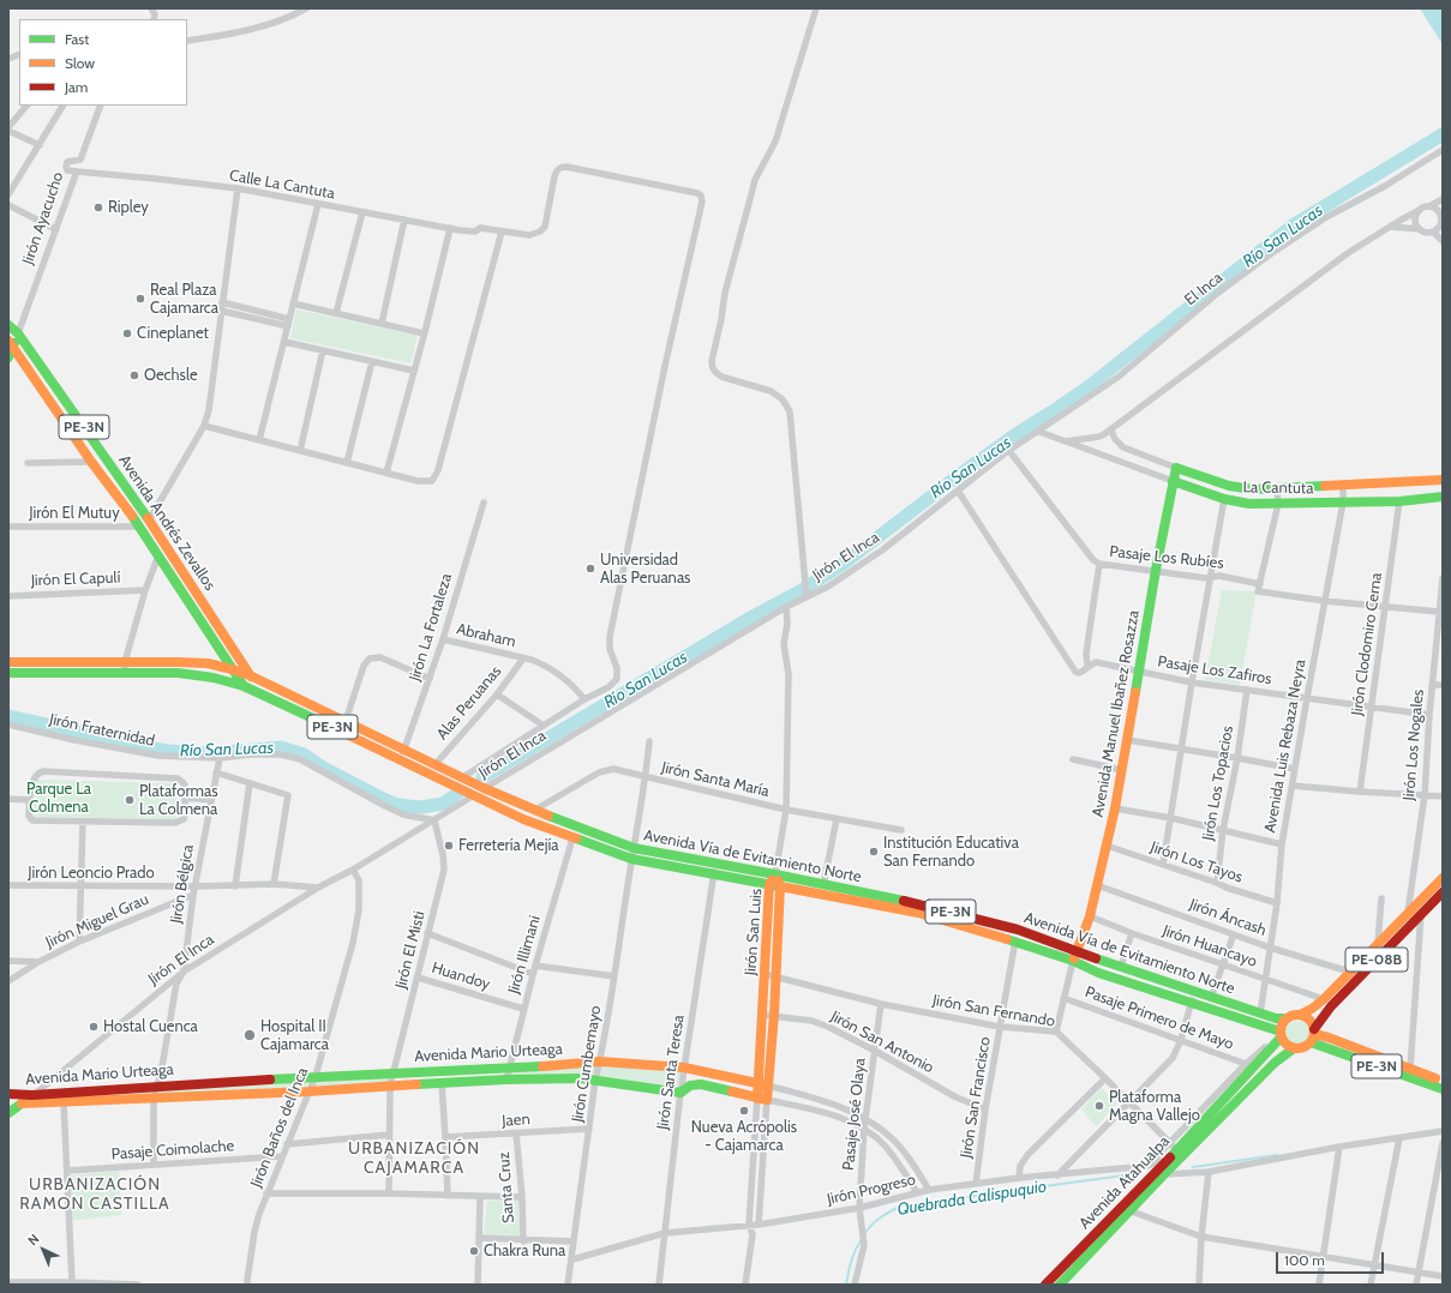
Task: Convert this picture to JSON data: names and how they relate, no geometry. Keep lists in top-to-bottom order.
{
  "streets": {
    "main road": [
      "Jirón Ayacucho",
      "PE-3N",
      "La Cantuta",
      "Avenida Andrés Zevallos",
      "Jirón El Inca",
      "Avenida Manuel Ibañez Rosazza",
      "Avenida Vía de Evitamiento Norte",
      "Jirón San Luis",
      "PE-08B",
      "Avenida Mario Urteaga",
      "Avenida Atahualpa"
    ],
    "street": [
      "Calle La Cantuta",
      "El Inca",
      "Jirón El Mutuy",
      "Pasaje Los Rubíes",
      "Jirón El Capulí",
      "Jirón La Fortaleza",
      "Abraham",
      "Jirón Clodomiro Cerna",
      "Pasaje Los Zafiros",
      "Alas Peruanas",
      "Jirón Fraternidad",
      "Jirón Los Nogales",
      "Avenida Luis Rebaza Neyra",
      "Jirón Santa María",
      "Jirón Los Topacios",
      "Jirón Los Tayos",
      "Jirón Leoncio Prado",
      "Jirón Bélgica",
      "Jirón Áncash",
      "Jirón Miguel Grau",
      "Jirón Huancayo",
      "Jirón El Misti",
      "Jirón Illimani",
      "Huandoy",
      "Jirón San Fernando",
      "Pasaje Primero de Mayo",
      "Jirón San Antonio",
      "Jirón Cumbemayo",
      "Jirón Santa Teresa",
      "Jirón San Francisco",
      "Pasaje José Olaya",
      "Jaen",
      "Jirón Baños del Inca",
      "Pasaje Coimolache",
      "Santa Cruz",
      "Jirón Progreso"
    ]
  },
  "crossings": [
    ["Calle La Cantuta", "Jirón Ayacucho"],
    ["Calle La Cantuta", "Abraham"],
    ["Jirón Ayacucho", "Avenida Andrés Zevallos"],
    ["El Inca", "La Cantuta"],
    ["El Inca", "Jirón El Inca"],
    ["PE-3N", "Avenida Andrés Zevallos"],
    ["PE-3N", "Avenida Manuel Ibañez Rosazza"],
    ["PE-3N", "Avenida Vía de Evitamiento Norte"],
    ["PE-3N", "Jirón San Luis"],
    ["PE-3N", "Jirón Illimani"],
    ["PE-3N", "PE-08B"],
    ["PE-3N", "Jirón Cumbemayo"],
    ["PE-3N", "Jirón Santa Teresa"],
    ["PE-3N", "Jirón San Francisco"],
    ["PE-3N", "Avenida Atahualpa"],
    ["La Cantuta", "Jirón El Inca"],
    ["La Cantuta", "Jirón Clodomiro Cerna"],
    ["La Cantuta", "Avenida Manuel Ibañez Rosazza"],
    ["La Cantuta", "Avenida Luis Rebaza Neyra"],
    ["Jirón El Mutuy", "Avenida Andrés Zevallos"],
    ["Avenida Andrés Zevallos", "Avenida Vía de Evitamiento Norte"],
    ["Jirón El Inca", "Pasaje Los Rubíes"],
    ["Jirón El Inca", "Pasaje Los Zafiros"],
    ["Jirón El Inca", "Jirón Fraternidad"],
    ["Jirón El Inca", "Avenida Vía de Evitamiento Norte"],
    ["Jirón El Inca", "Jirón Leoncio Prado"],
    ["Jirón El Inca", "Jirón Bélgica"],
    ["Jirón El Inca", "Jirón El Misti"],
    ["Jirón El Inca", "Avenida Mario Urteaga"],
    ["Jirón El Inca", "Jirón Baños del Inca"],
    ["Pasaje Los Rubíes", "Jirón Clodomiro Cerna"],
    ["Pasaje Los Rubíes", "Avenida Manuel Ibañez Rosazza"],
    ["Pasaje Los Rubíes", "Jirón Los Nogales"],
    ["Pasaje Los Rubíes", "Avenida Luis Rebaza Neyra"],
    ["Jirón La Fortaleza", "Abraham"],
    ["Jirón La Fortaleza", "Avenida Vía de Evitamiento Norte"],
    ["Abraham", "Alas Peruanas"],
    ["Jirón Clodomiro Cerna", "Pasaje Los Zafiros"],
    ["Pasaje Los Zafiros", "Avenida Manuel Ibañez Rosazza"],
    ["Pasaje Los Zafiros", "Jirón Los Nogales"],
    ["Pasaje Los Zafiros", "Avenida Luis Rebaza Neyra"],
    ["Pasaje Los Zafiros", "Jirón Los Topacios"],
    ["Alas Peruanas", "Avenida Vía de Evitamiento Norte"],
    ["Avenida Manuel Ibañez Rosazza", "Avenida Vía de Evitamiento Norte"],
    ["Avenida Manuel Ibañez Rosazza", "Jirón Los Tayos"],
    ["Avenida Manuel Ibañez Rosazza", "Jirón Áncash"],
    ["Avenida Manuel Ibañez Rosazza", "Jirón Huancayo"],
    ["Jirón Fraternidad", "Jirón Bélgica"],
    ["Jirón Fraternidad", "Jirón El Misti"],
    ["Jirón Los Nogales", "PE-08B"],
    ["Avenida Luis Rebaza Neyra", "Avenida Vía de Evitamiento Norte"],
    ["Avenida Luis Rebaza Neyra", "Jirón Los Tayos"],
    ["Avenida Luis Rebaza Neyra", "Jirón Áncash"],
    ["Avenida Luis Rebaza Neyra", "Jirón Huancayo"],
    ["Jirón Santa María", "Avenida Vía de Evitamiento Norte"],
    ["Jirón Santa María", "Jirón Cumbemayo"],
    ["Jirón Los Topacios", "Jirón Los Tayos"],
    ["Avenida Vía de Evitamiento Norte", "Jirón San Luis"],
    ["Avenida Vía de Evitamiento Norte", "Jirón Illimani"],
    ["Avenida Vía de Evitamiento Norte", "PE-08B"],
    ["Avenida Vía de Evitamiento Norte", "Jirón Cumbemayo"],
    ["Avenida Vía de Evitamiento Norte", "Jirón Santa Teresa"],
    ["Avenida Vía de Evitamiento Norte", "Jirón San Francisco"],
    ["Avenida Vía de Evitamiento Norte", "Avenida Atahualpa"],
    ["Jirón Leoncio Prado", "Jirón Bélgica"],
    ["Jirón Bélgica", "Jirón Miguel Grau"],
    ["Jirón Bélgica", "Avenida Mario Urteaga"],
    ["Jirón Bélgica", "Pasaje Coimolache"],
    ["Jirón Áncash", "PE-08B"],
    ["Jirón San Luis", "Jirón San Fernando"],
    ["Jirón San Luis", "Jirón San Antonio"],
    ["Jirón San Luis", "Avenida Mario Urteaga"],
    ["Jirón San Luis", "Jirón Progreso"],
    ["Jirón Huancayo", "PE-08B"],
    ["Jirón El Misti", "Huandoy"],
    ["Jirón El Misti", "Avenida Mario Urteaga"],
    ["Jirón Illimani", "Huandoy"],
    ["Jirón Illimani", "Avenida Mario Urteaga"],
    ["PE-08B", "Avenida Atahualpa"],
    ["Jirón San Fernando", "Jirón San Francisco"],
    ["Jirón San Fernando", "Pasaje José Olaya"],
    ["Jirón San Fernando", "Avenida Atahualpa"],
    ["Pasaje Primero de Mayo", "Avenida Atahualpa"],
    ["Jirón San Antonio", "Jirón San Francisco"],
    ["Jirón San Antonio", "Pasaje José Olaya"],
    ["Avenida Mario Urteaga", "Jirón Cumbemayo"],
    ["Avenida Mario Urteaga", "Jirón Santa Teresa"],
    ["Avenida Mario Urteaga", "Pasaje José Olaya"],
    ["Avenida Mario Urteaga", "Jirón Baños del Inca"],
    ["Avenida Mario Urteaga", "Jirón Progreso"],
    ["Jirón Cumbemayo", "Jaen"],
    ["Jirón Cumbemayo", "Jirón Progreso"],
    ["Jirón Santa Teresa", "Jirón Progreso"],
    ["Jirón San Francisco", "Jirón Progreso"],
    ["Pasaje José Olaya", "Jirón Progreso"],
    ["Jaen", "Santa Cruz"],
    ["Jirón Baños del Inca", "Pasaje Coimolache"],
    ["Avenida Atahualpa", "Jirón Progreso"]
  ],
  "districts": ["URBANIZACIÓN CAJAMARCA", "URBANIZACIÓN RAMON CASTILLA"],
  "water": ["Río San Lucas", "Quebrada Calispuquio"],
  "parks": ["Parque La Colmena"],
  "places": [
    "Ripley",
    "Real Plaza Cajamarca",
    "Cineplanet",
    "Oechsle",
    "Universidad Alas Peruanas",
    "Plataformas La Colmena",
    "Ferretería Mejía",
    "Institución Educativa San Fernando",
    "Hostal Cuenca",
    "Hospital II Cajamarca",
    "Plataforma Magna Vallejo",
    "Nueva Acrópolis - Cajamarca",
    "Chakra Runa"
  ],
  "legend": ["Fast", "Slow", "Jam"],
  "scale_bar": "100 m",
  "north": "top left"
}
